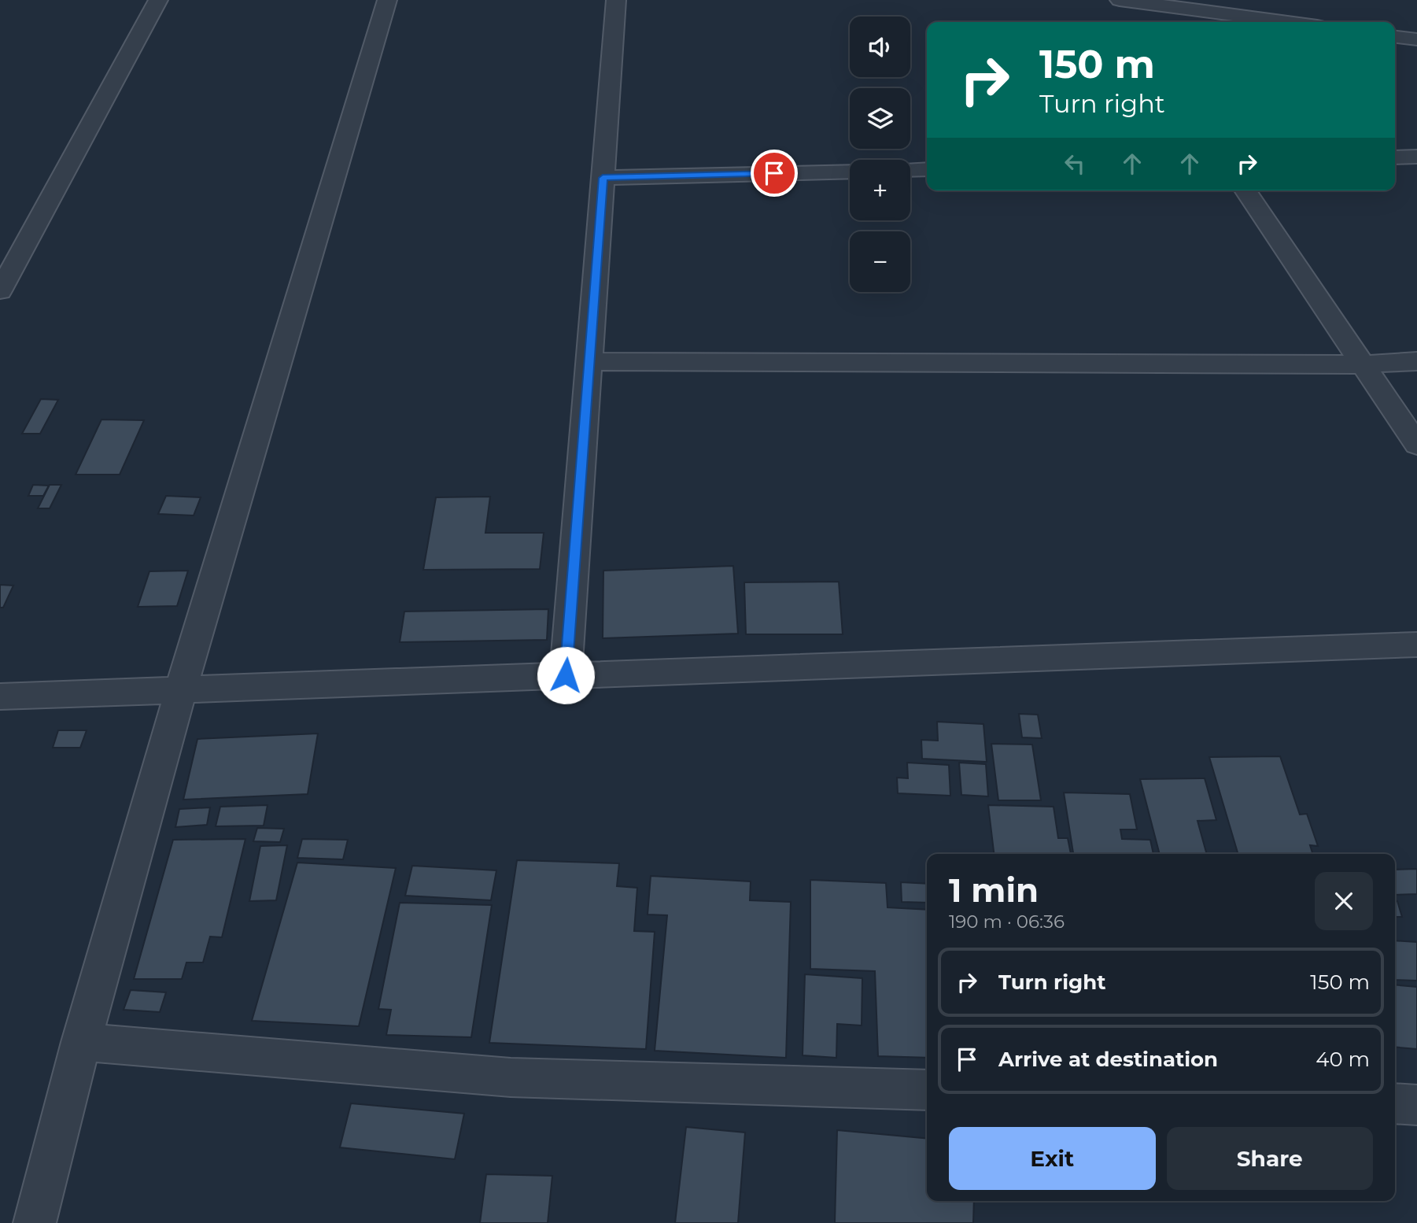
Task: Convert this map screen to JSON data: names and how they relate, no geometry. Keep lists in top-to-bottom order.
{
  "page": {
    "map_buttons": ["+", "−"],
    "turn": ["150 m", "Turn right"],
    "heading": ["1 min", "190 m · 06:36"],
    "list": [
      {
        "name": "Turn right",
        "value": "150 m"
      },
      {
        "name": "Arrive at destination",
        "value": "40 m"
      }
    ],
    "buttons": ["Exit", "Share"]
  }
}
